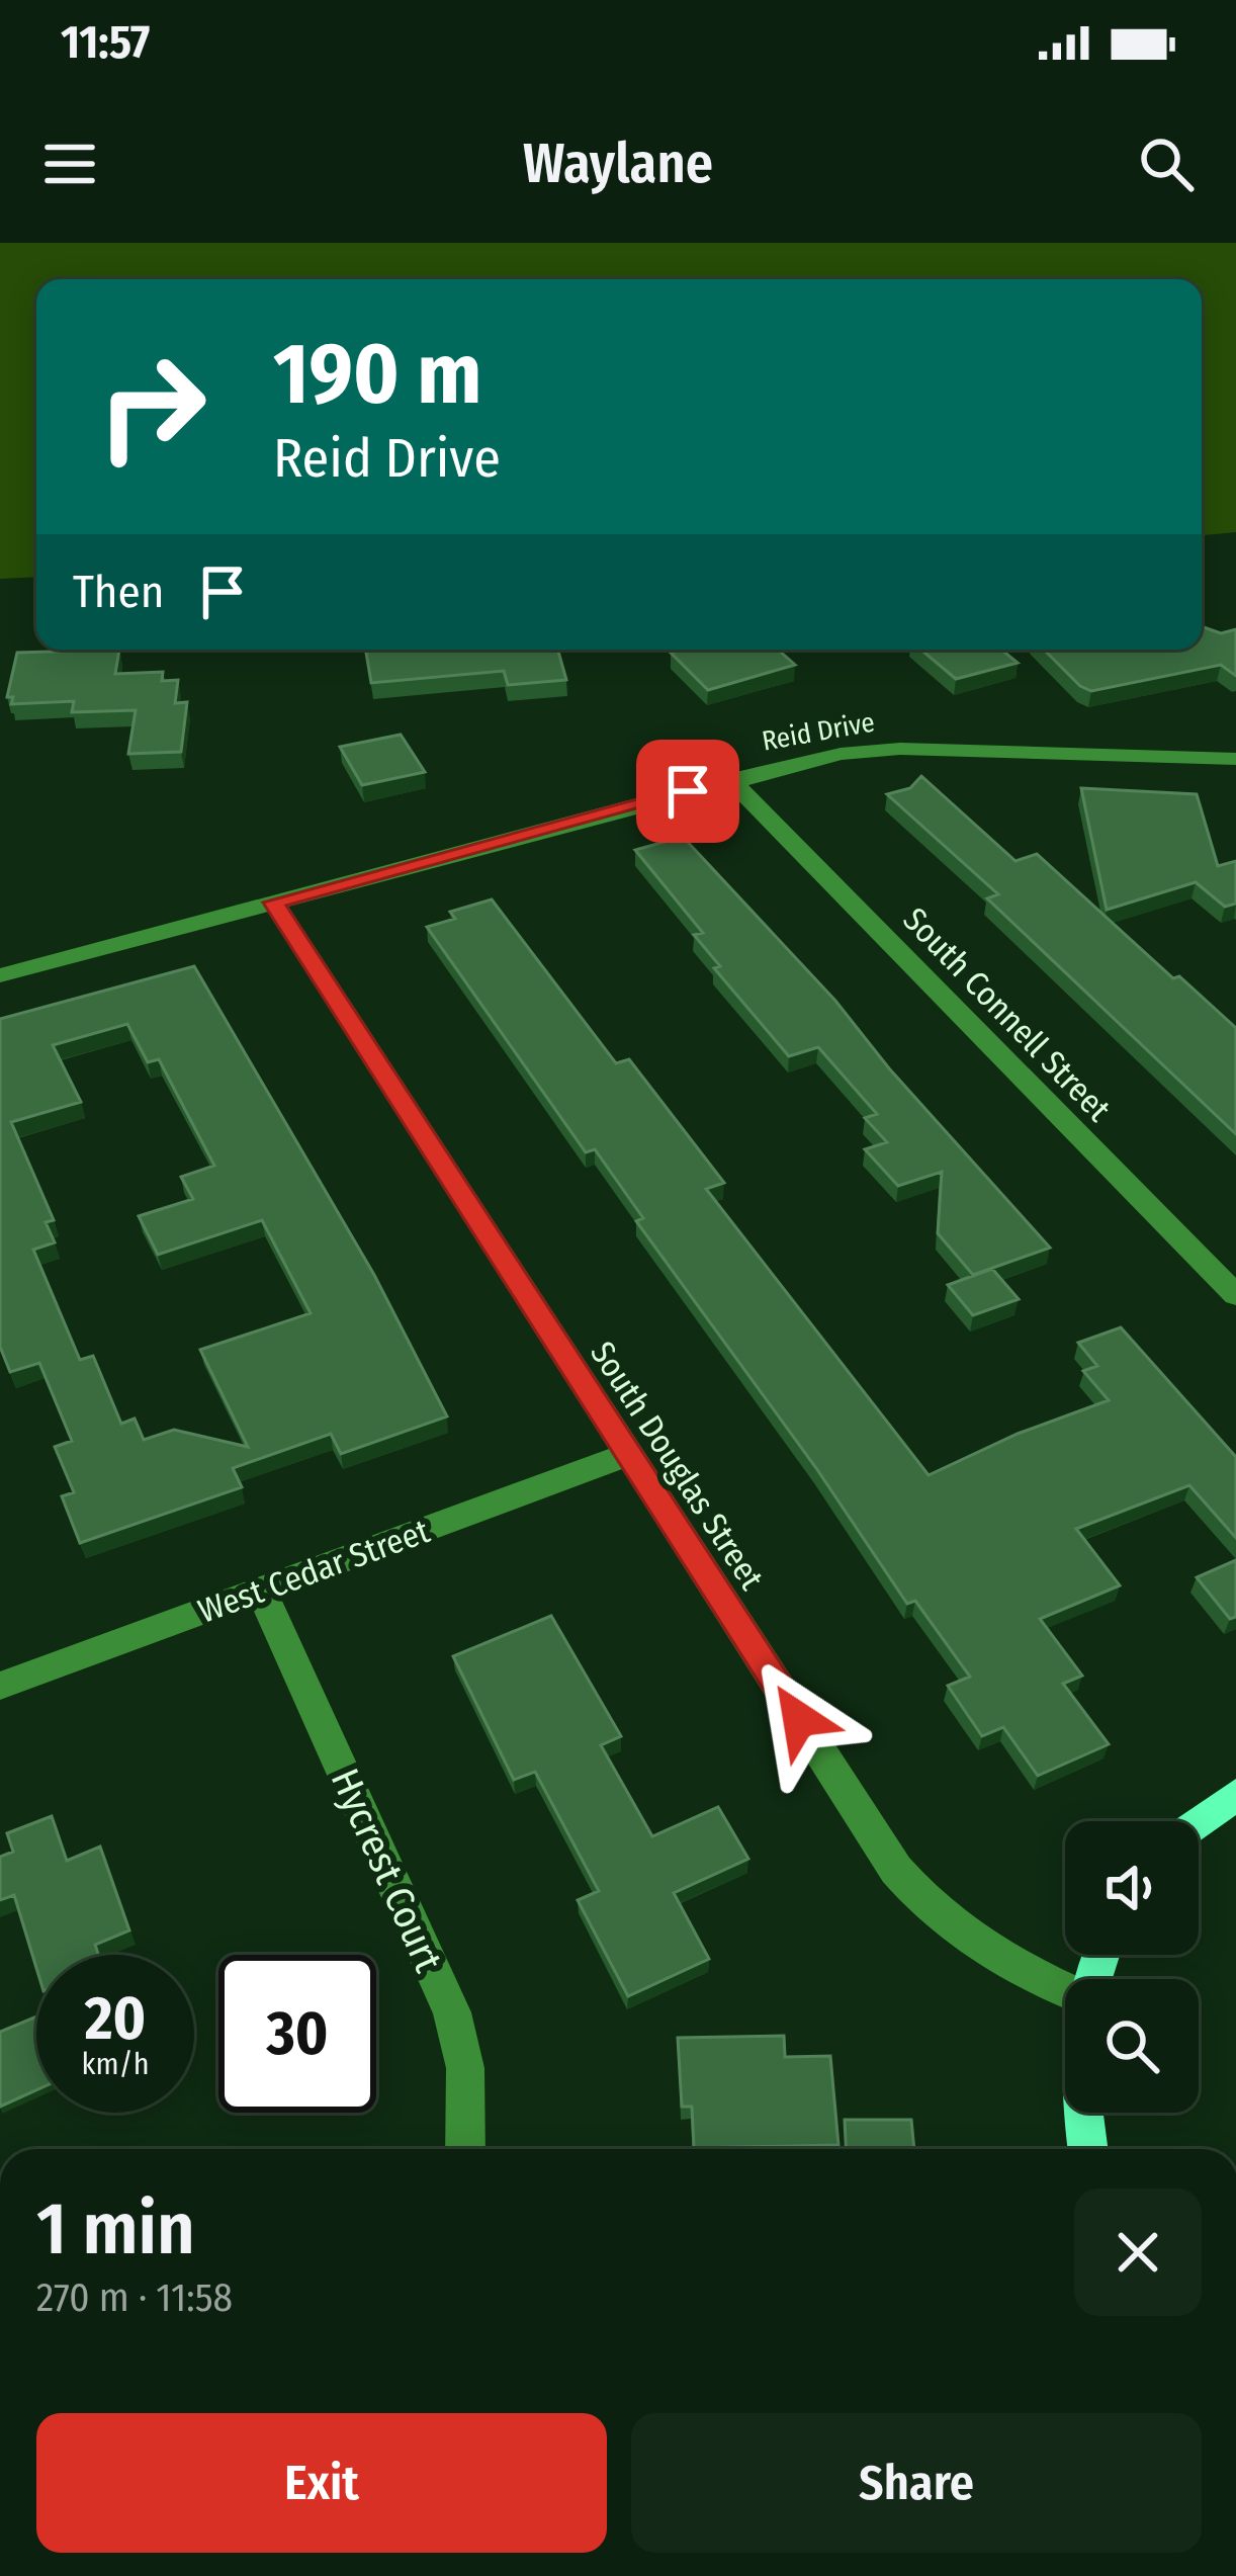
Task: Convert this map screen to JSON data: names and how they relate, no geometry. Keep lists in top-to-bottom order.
{
  "streets": {
    "street": [
      "Reid Drive",
      "South Connell Street",
      "South Douglas Street",
      "West Cedar Street",
      "Hycrest Court"
    ]
  },
  "crossings": [
    ["Reid Drive", "South Connell Street"],
    ["Reid Drive", "South Douglas Street"],
    ["South Douglas Street", "West Cedar Street"],
    ["West Cedar Street", "Hycrest Court"]
  ],
  "page": {
    "status": "11:57",
    "header": "Waylane",
    "turn": ["190 m", "Reid Drive"],
    "then": "Then",
    "speed": "20 km/h",
    "limit": "30",
    "heading": ["1 min", "270 m · 11:58"],
    "buttons": ["Exit", "Share"]
  }
}
